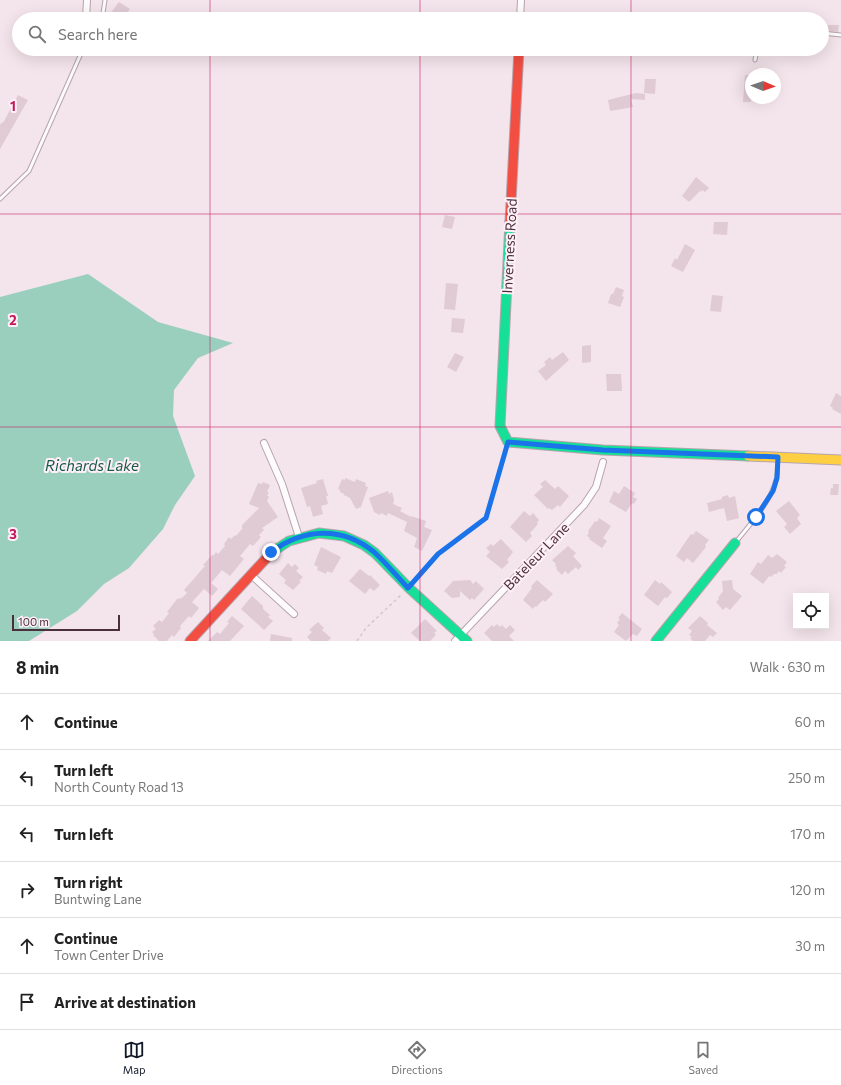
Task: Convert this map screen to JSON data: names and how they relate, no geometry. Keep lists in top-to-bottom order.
{
  "streets": {
    "street": ["Inverness Road", "Bateleur Lane"]
  },
  "water": ["Richards Lake"],
  "scale_bar": "100 m",
  "north": "right",
  "page": {
    "search": "Search here",
    "scale": "100 m",
    "heading": ["8 min", "Walk · 630 m"],
    "list": [
      ["Continue", "60 m"],
      ["Turn left", "North County Road 13", "250 m"],
      ["Turn left", "170 m"],
      ["Turn right", "Buntwing Lane", "120 m"],
      ["Continue", "Town Center Drive", "30 m"],
      "Arrive at destination"
    ],
    "nav": ["Map", "Directions", "Saved"]
  },
  "grid": {
    "rows": ["1", "2", "3"]
  }
}
